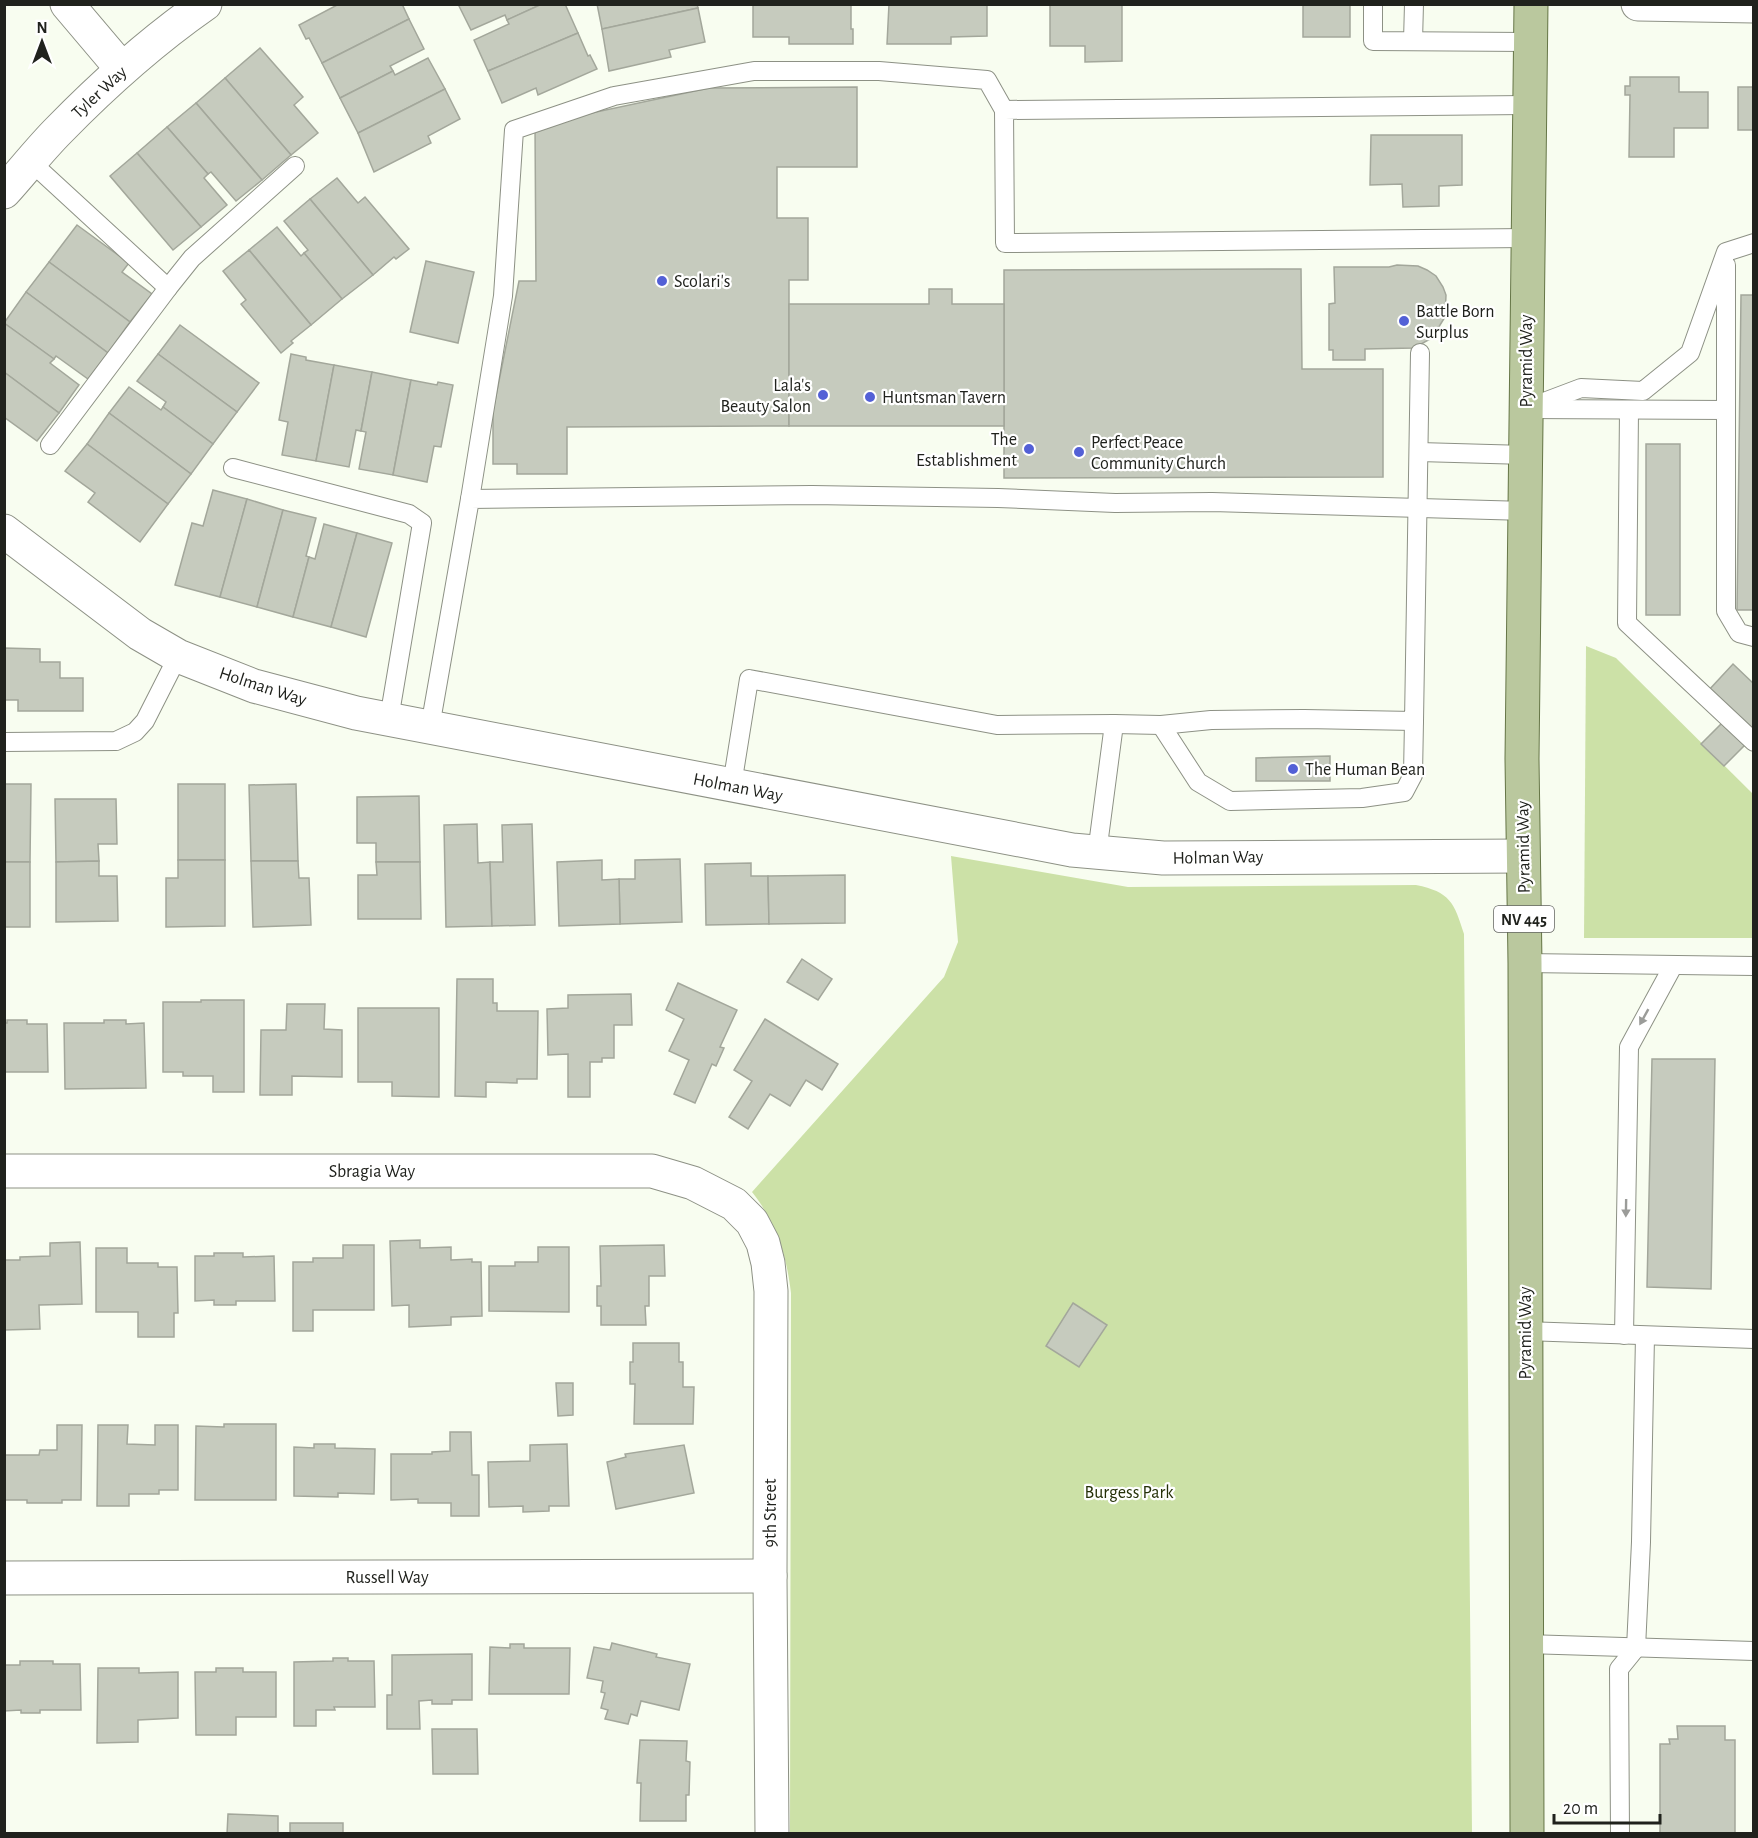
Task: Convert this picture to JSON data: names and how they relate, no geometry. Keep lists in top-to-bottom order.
{
  "streets": {
    "main road": ["Pyramid Way", "NV 445"],
    "street": [
      "Tyler Way",
      "Holman Way",
      "Sbragia Way",
      "9th Street",
      "Russell Way"
    ]
  },
  "crossings": [
    ["Pyramid Way", "Holman Way"],
    ["Sbragia Way", "9th Street"],
    ["9th Street", "Russell Way"]
  ],
  "parks": ["Burgess Park"],
  "places": [
    "Scolari's",
    "Battle Born Surplus",
    "Lala's Beauty Salon",
    "Huntsman Tavern",
    "The Establishment",
    "Perfect Peace Community Church",
    "The Human Bean"
  ],
  "scale_bar": "20 m",
  "north": "top"
}
